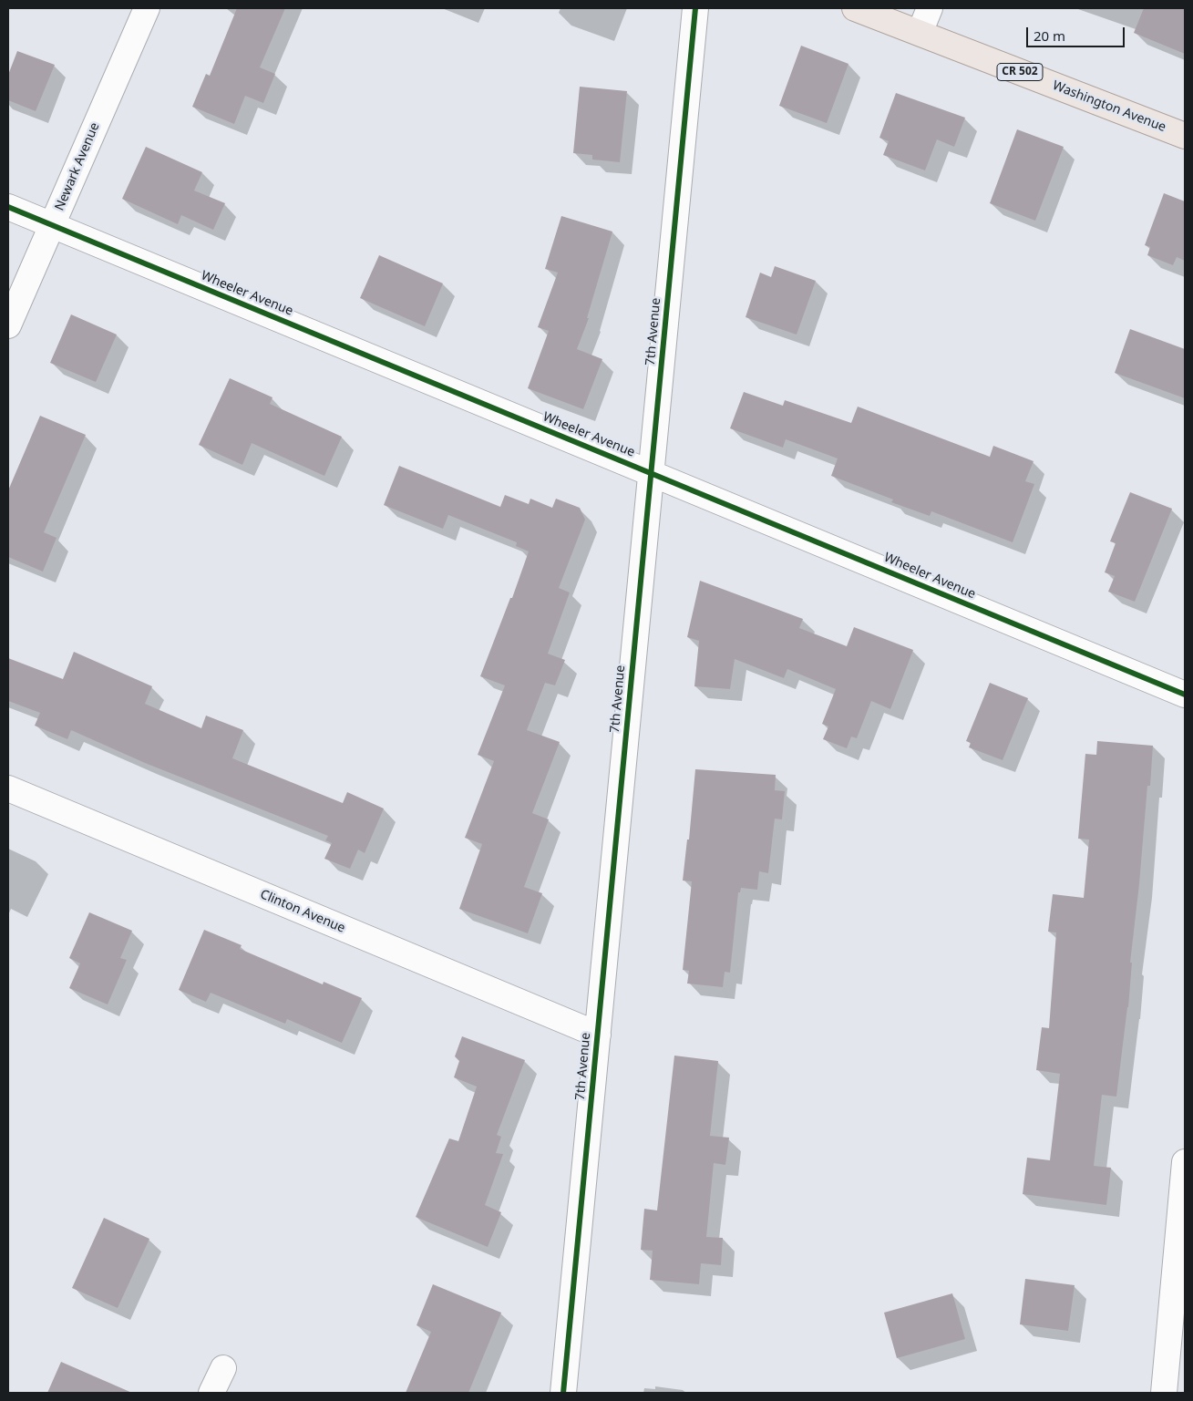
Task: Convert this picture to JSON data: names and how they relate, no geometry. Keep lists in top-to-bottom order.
{
  "streets": {
    "main road": ["CR 502", "Washington Avenue"],
    "street": [
      "Newark Avenue",
      "Wheeler Avenue",
      "7th Avenue",
      "Clinton Avenue"
    ]
  },
  "crossings": [
    ["Newark Avenue", "Wheeler Avenue"],
    ["Wheeler Avenue", "7th Avenue"],
    ["7th Avenue", "Clinton Avenue"]
  ],
  "scale_bar": "20 m"
}
